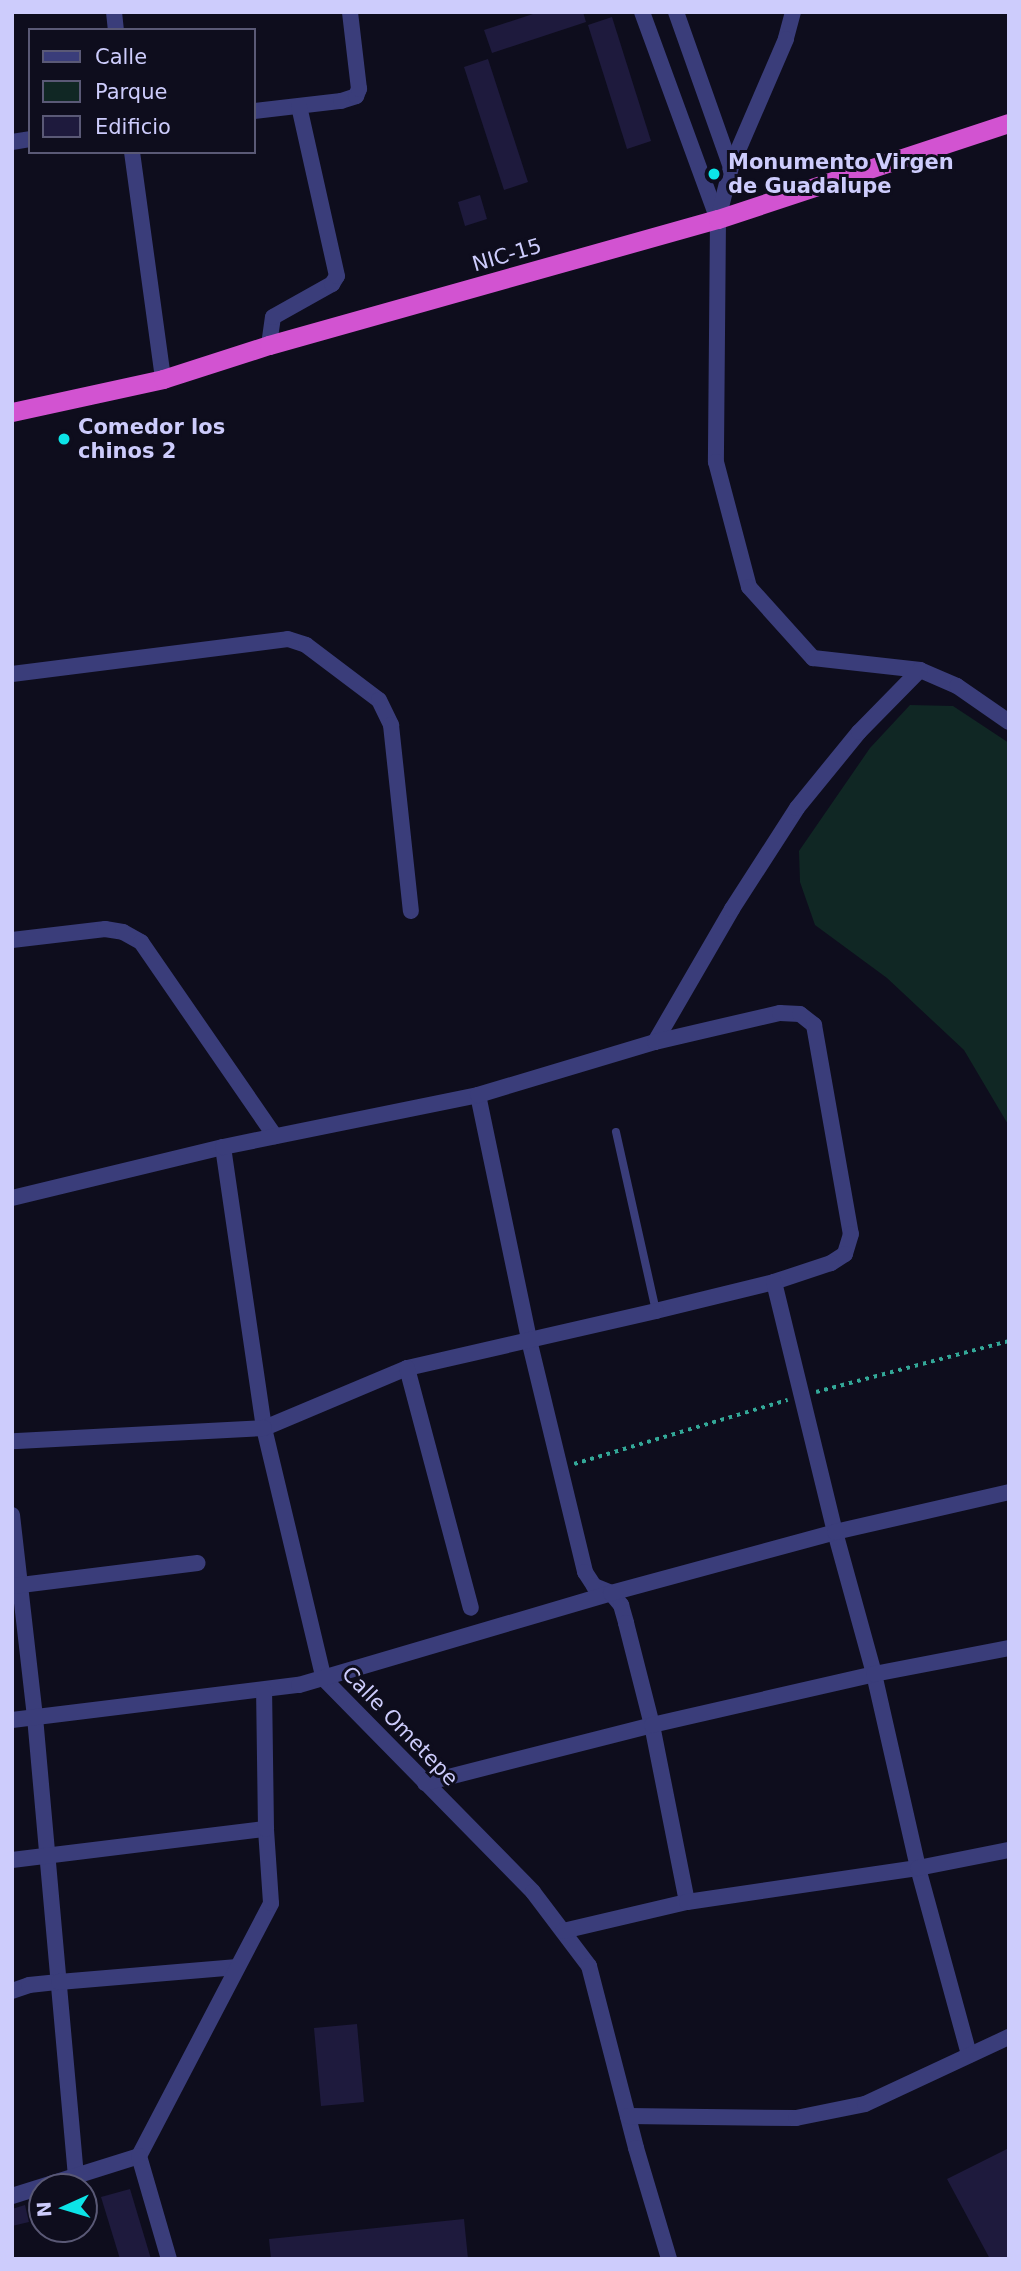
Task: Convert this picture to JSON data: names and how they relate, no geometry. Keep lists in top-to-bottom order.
{
  "streets": {
    "highway": ["NIC-15"],
    "street": ["Calle Ometepe"]
  },
  "places": ["Monumento Virgen de Guadalupe", "Comedor los chinos 2"],
  "legend": ["Calle", "Parque", "Edificio"],
  "north": "left"
}
